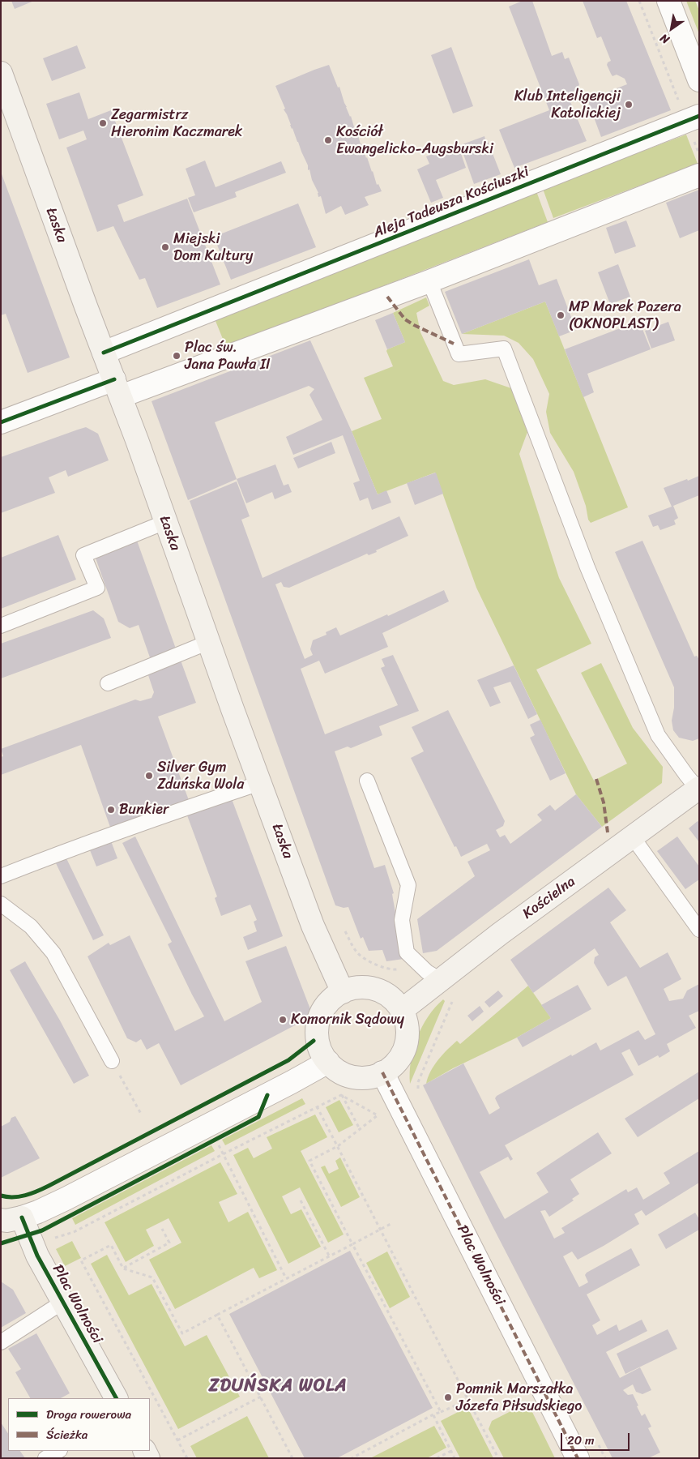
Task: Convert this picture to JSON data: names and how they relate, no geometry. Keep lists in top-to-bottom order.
{
  "streets": {
    "street": [
      "Aleja Tadeusza Kościuszki",
      "Łaska",
      "Kościelna",
      "Plac Wolności"
    ]
  },
  "crossings": [
    ["Aleja Tadeusza Kościuszki", "Łaska"],
    ["Łaska", "Kościelna"],
    ["Łaska", "Plac Wolności"],
    ["Kościelna", "Plac Wolności"]
  ],
  "districts": ["ZDUŃSKA WOLA"],
  "places": [
    "Klub Inteligencji Katolickiej",
    "Zegarmistrz Hieronim Kaczmarek",
    "Kościół Ewangelicko-Augsburski",
    "Miejski Dom Kultury",
    "MP Marek Pazera (OKNOPLAST)",
    "Plac św. Jana Pawła II",
    "Silver Gym Zduńska Wola",
    "Bunkier",
    "Komornik Sądowy",
    "Pomnik Marszałka Józefa Piłsudskiego"
  ],
  "legend": ["Droga rowerowa", "Ścieżka"],
  "scale_bar": "20 m",
  "north": "bottom left"
}
